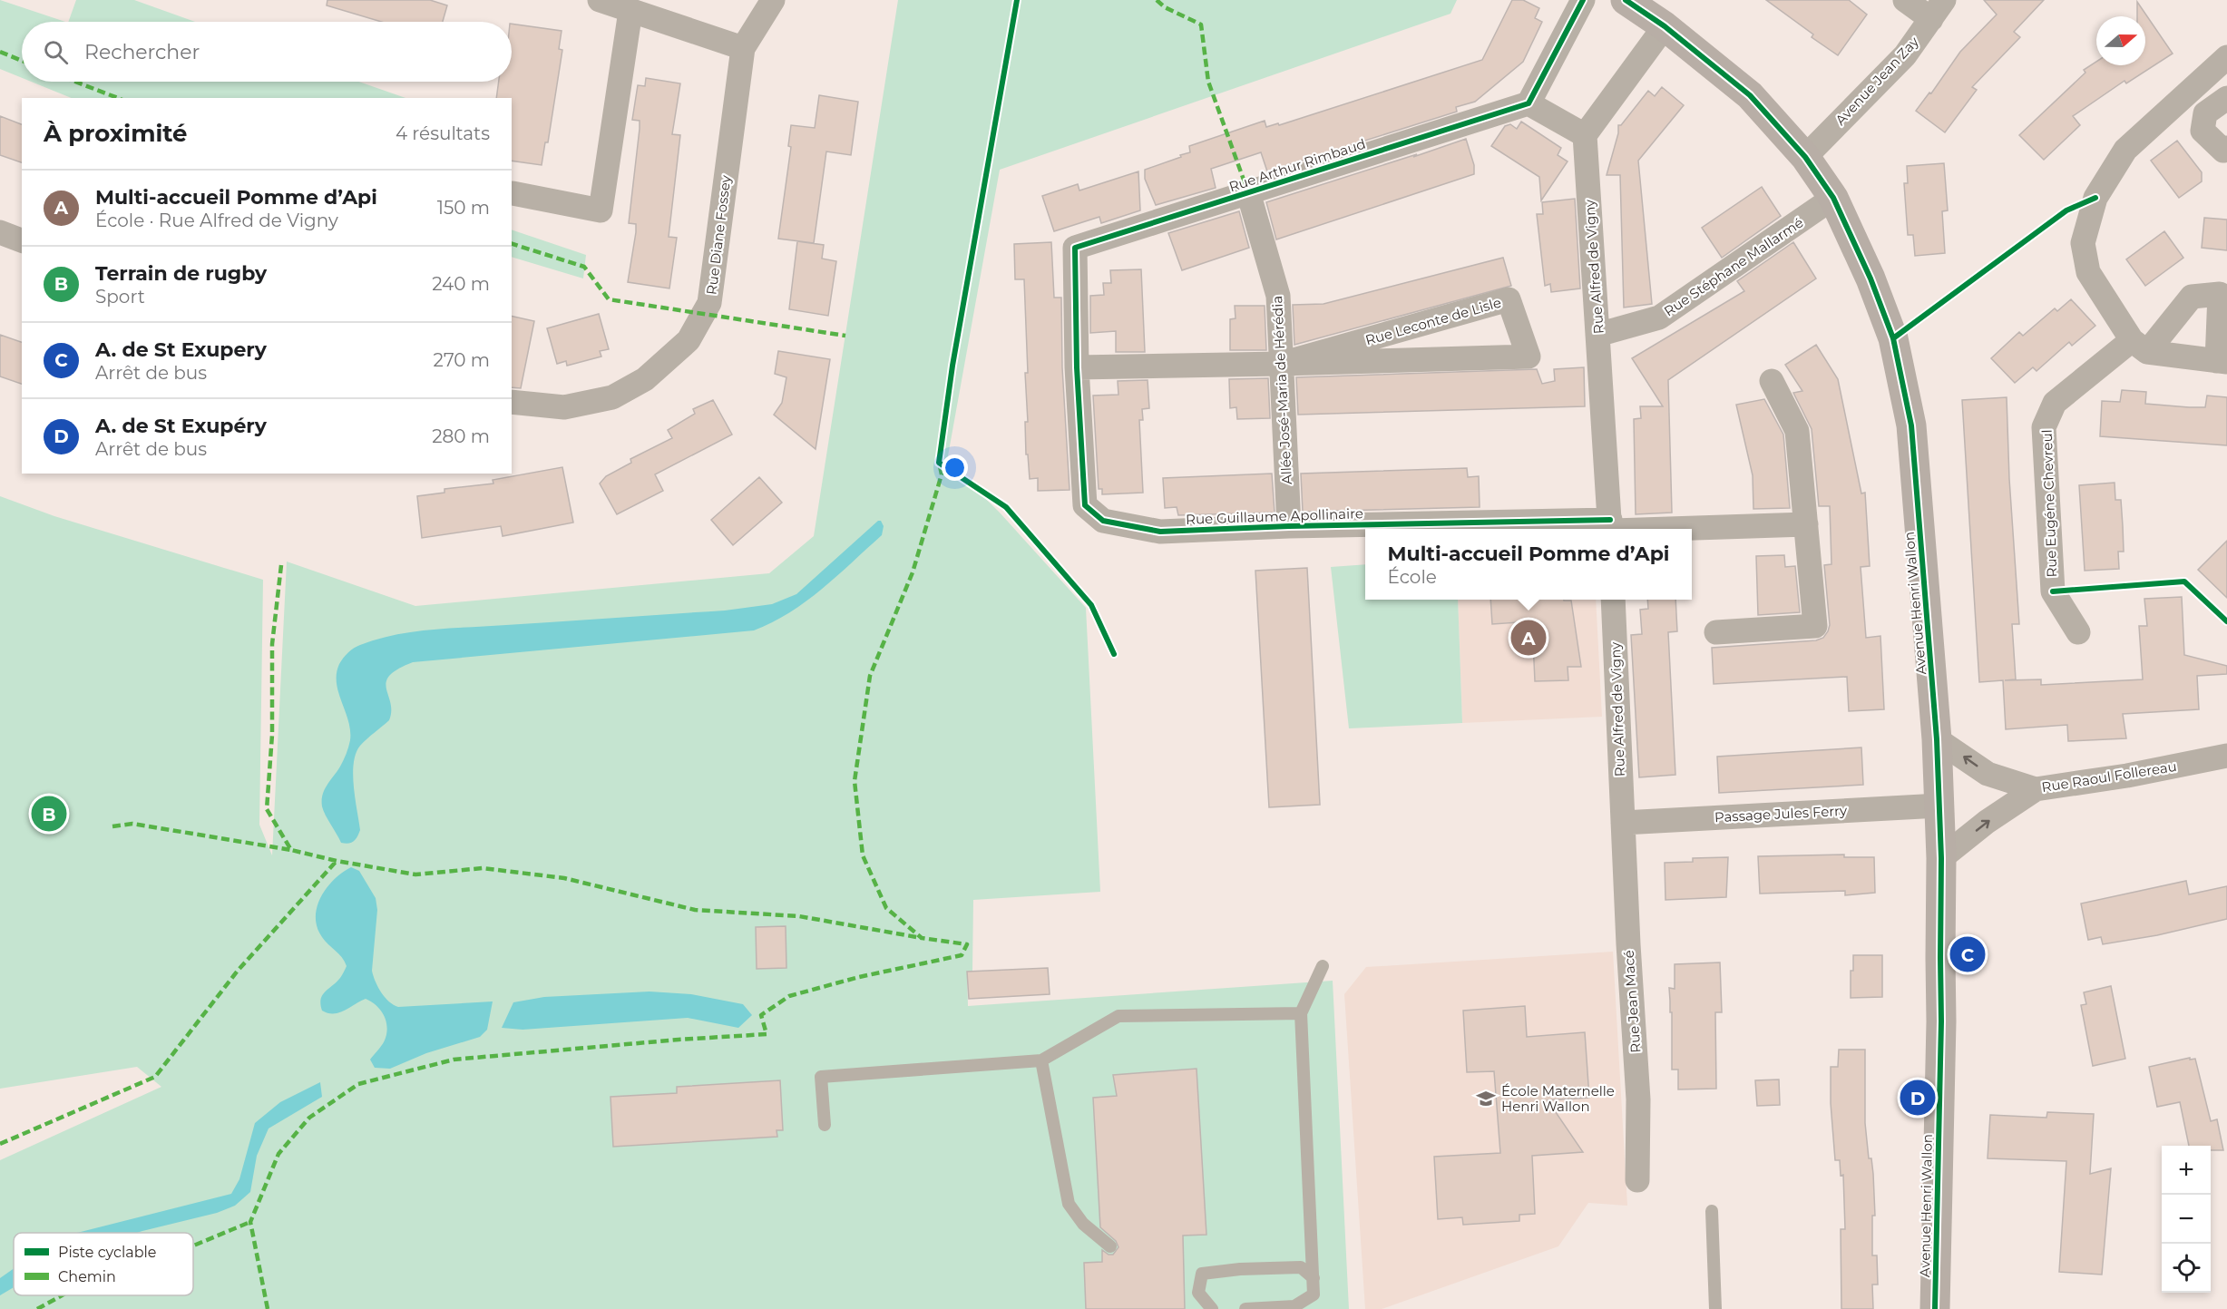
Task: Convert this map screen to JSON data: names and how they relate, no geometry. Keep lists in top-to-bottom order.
{
  "streets": {
    "street": [
      "Avenue Jean Zay",
      "Rue Arthur Rimbaud",
      "Rue Diane Fossey",
      "Rue Alfred de Vigny",
      "Rue Stéphane Mallarmé",
      "Rue Leconte de Lisle",
      "Allée José-Maria de Hérédia",
      "Rue Eugéne Chevreul",
      "Rue Guillaume Apollinaire",
      "Avenue Henri Wallon",
      "Rue Raoul Follereau",
      "Passage Jules Ferry",
      "Rue Jean Macé"
    ]
  },
  "crossings": [
    ["Avenue Jean Zay", "Avenue Henri Wallon"],
    ["Rue Arthur Rimbaud", "Rue Leconte de Lisle"],
    ["Rue Arthur Rimbaud", "Allée José-Maria de Hérédia"],
    ["Rue Arthur Rimbaud", "Rue Guillaume Apollinaire"],
    ["Rue Alfred de Vigny", "Rue Stéphane Mallarmé"],
    ["Rue Alfred de Vigny", "Rue Guillaume Apollinaire"],
    ["Rue Alfred de Vigny", "Passage Jules Ferry"],
    ["Rue Alfred de Vigny", "Rue Jean Macé"],
    ["Rue Stéphane Mallarmé", "Avenue Henri Wallon"],
    ["Rue Leconte de Lisle", "Allée José-Maria de Hérédia"],
    ["Rue Leconte de Lisle", "Rue Guillaume Apollinaire"],
    ["Allée José-Maria de Hérédia", "Rue Guillaume Apollinaire"],
    ["Avenue Henri Wallon", "Rue Raoul Follereau"],
    ["Avenue Henri Wallon", "Passage Jules Ferry"],
    ["Passage Jules Ferry", "Rue Jean Macé"]
  ],
  "one_way": ["Rue Raoul Follereau"],
  "places": {
    "school or university": ["École Maternelle Henri Wallon"]
  },
  "legend": ["Piste cyclable", "Chemin"],
  "north": "right",
  "page": {
    "search": "Rechercher",
    "heading": ["À proximité", "4 résultats"],
    "list": [
      {
        "mark": "A",
        "name": "Multi-accueil Pomme d’Api",
        "note": "École · Rue Alfred de Vigny",
        "value": "150 m"
      },
      {
        "mark": "B",
        "name": "Terrain de rugby",
        "note": "Sport",
        "value": "240 m"
      },
      {
        "mark": "C",
        "name": "A. de St Exupery",
        "note": "Arrêt de bus",
        "value": "270 m"
      },
      {
        "mark": "D",
        "name": "A. de St Exupéry",
        "note": "Arrêt de bus",
        "value": "280 m"
      }
    ],
    "popup": ["Multi-accueil Pomme d’Api", "École"],
    "pins": [
      "A",
      "B",
      "C",
      "D"
    ],
    "map_buttons": ["+", "−"]
  }
}
